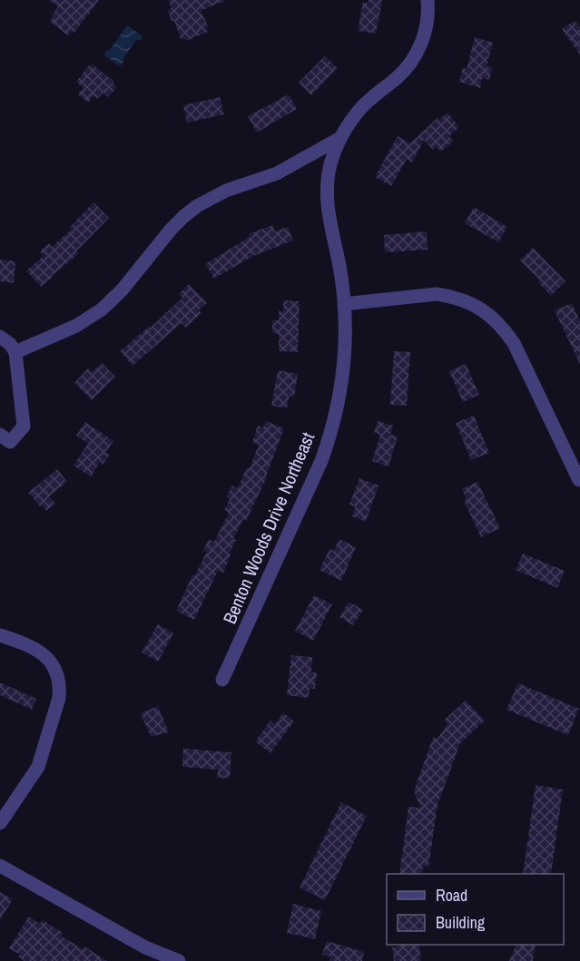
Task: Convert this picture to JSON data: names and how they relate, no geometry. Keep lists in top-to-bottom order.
{
  "streets": {
    "street": ["Benton Woods Drive Northeast"]
  },
  "legend": ["Road", "Building"]
}
